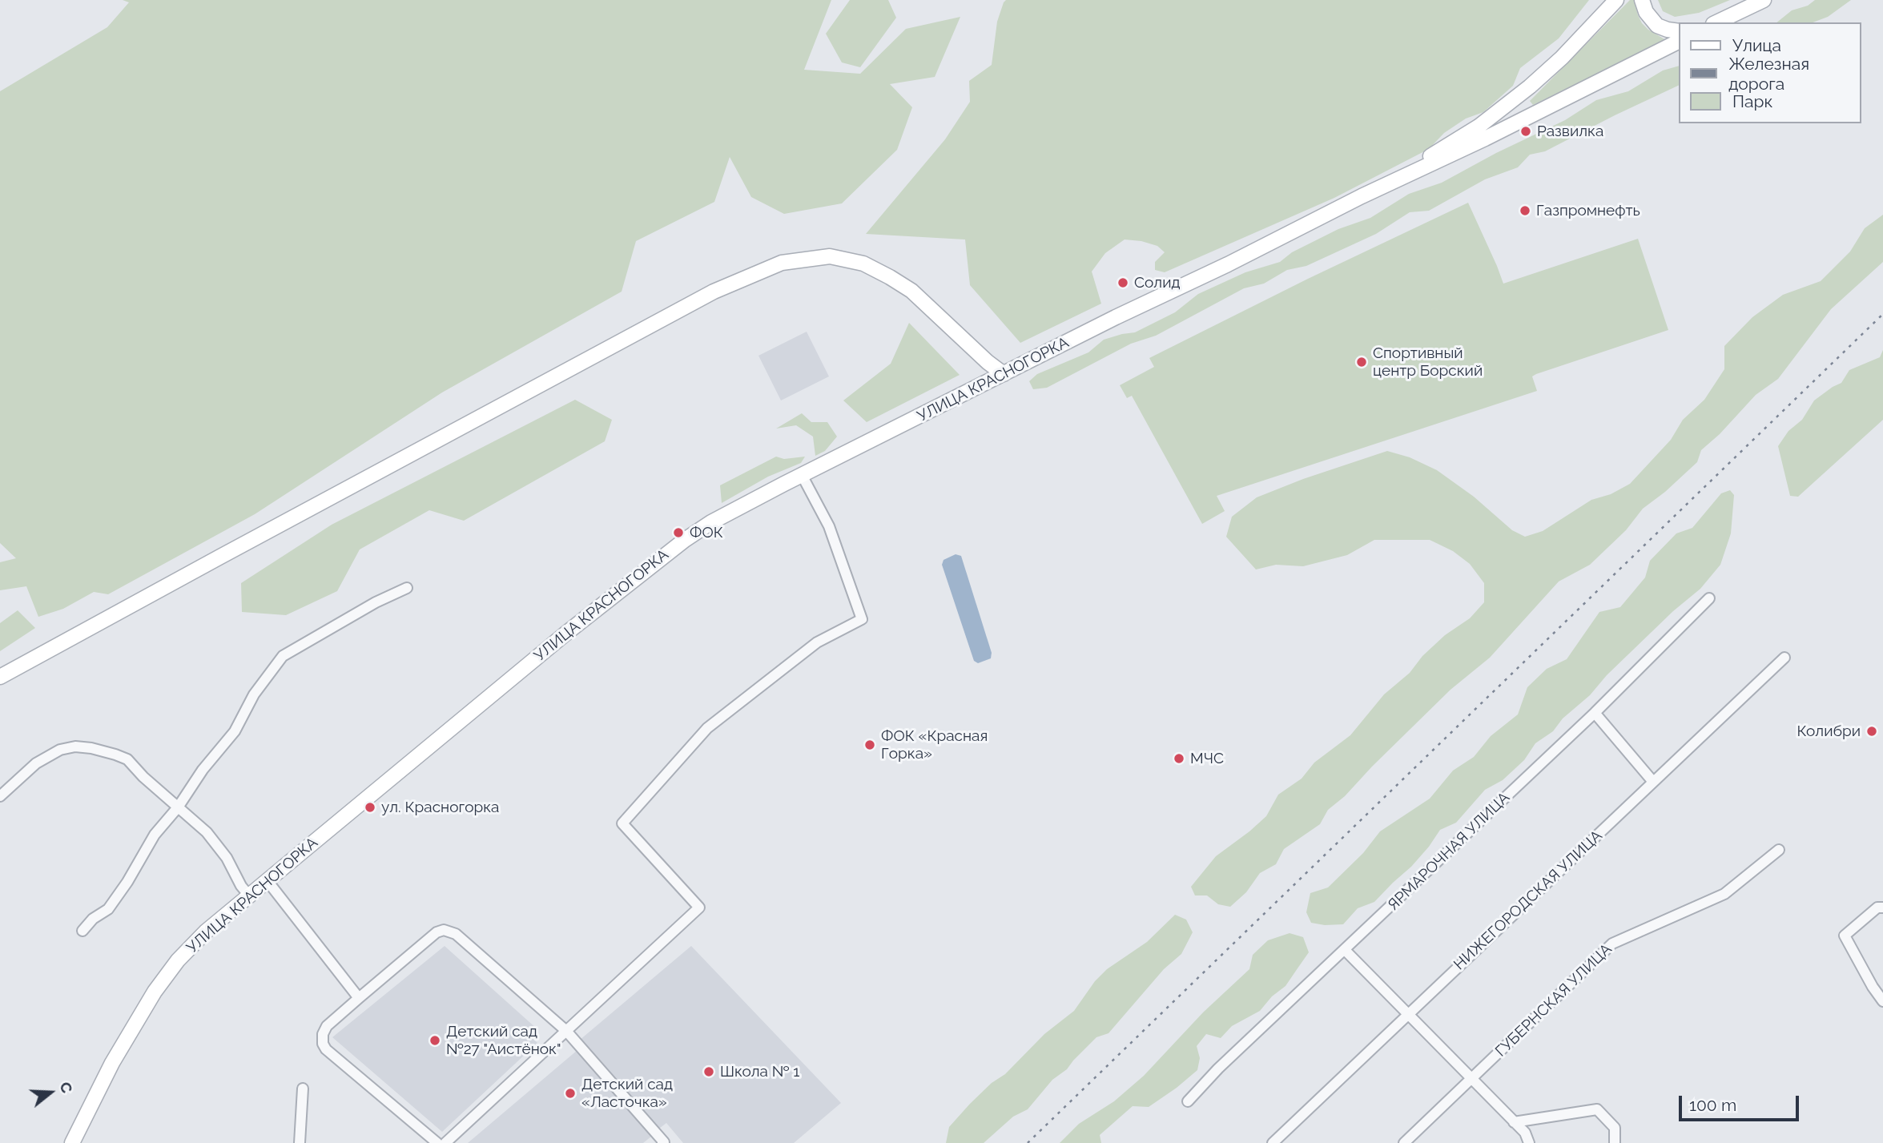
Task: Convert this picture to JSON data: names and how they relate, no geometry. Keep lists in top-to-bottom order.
{
  "streets": {
    "main road": ["УЛИЦА КРАСНОГОРКА"],
    "street": ["ЯРМАРОЧНАЯ УЛИЦА", "НИЖЕГОРОДСКАЯ УЛИЦА", "ГУБЕРНСКАЯ УЛИЦА"]
  },
  "places": [
    "Развилка",
    "Газпромнефть",
    "Солид",
    "Спортивный центр Борский",
    "ФОК",
    "Колибри",
    "ФОК «Красная Горка»",
    "МЧС",
    "ул. Красногорка",
    "Детский сад №27 \"Аистёнок\"",
    "Школа № 1",
    "Детский сад «Ласточка»"
  ],
  "legend": ["Улица", "Железная дорога", "Парк"],
  "scale_bar": "100 m",
  "north": "right"
}
